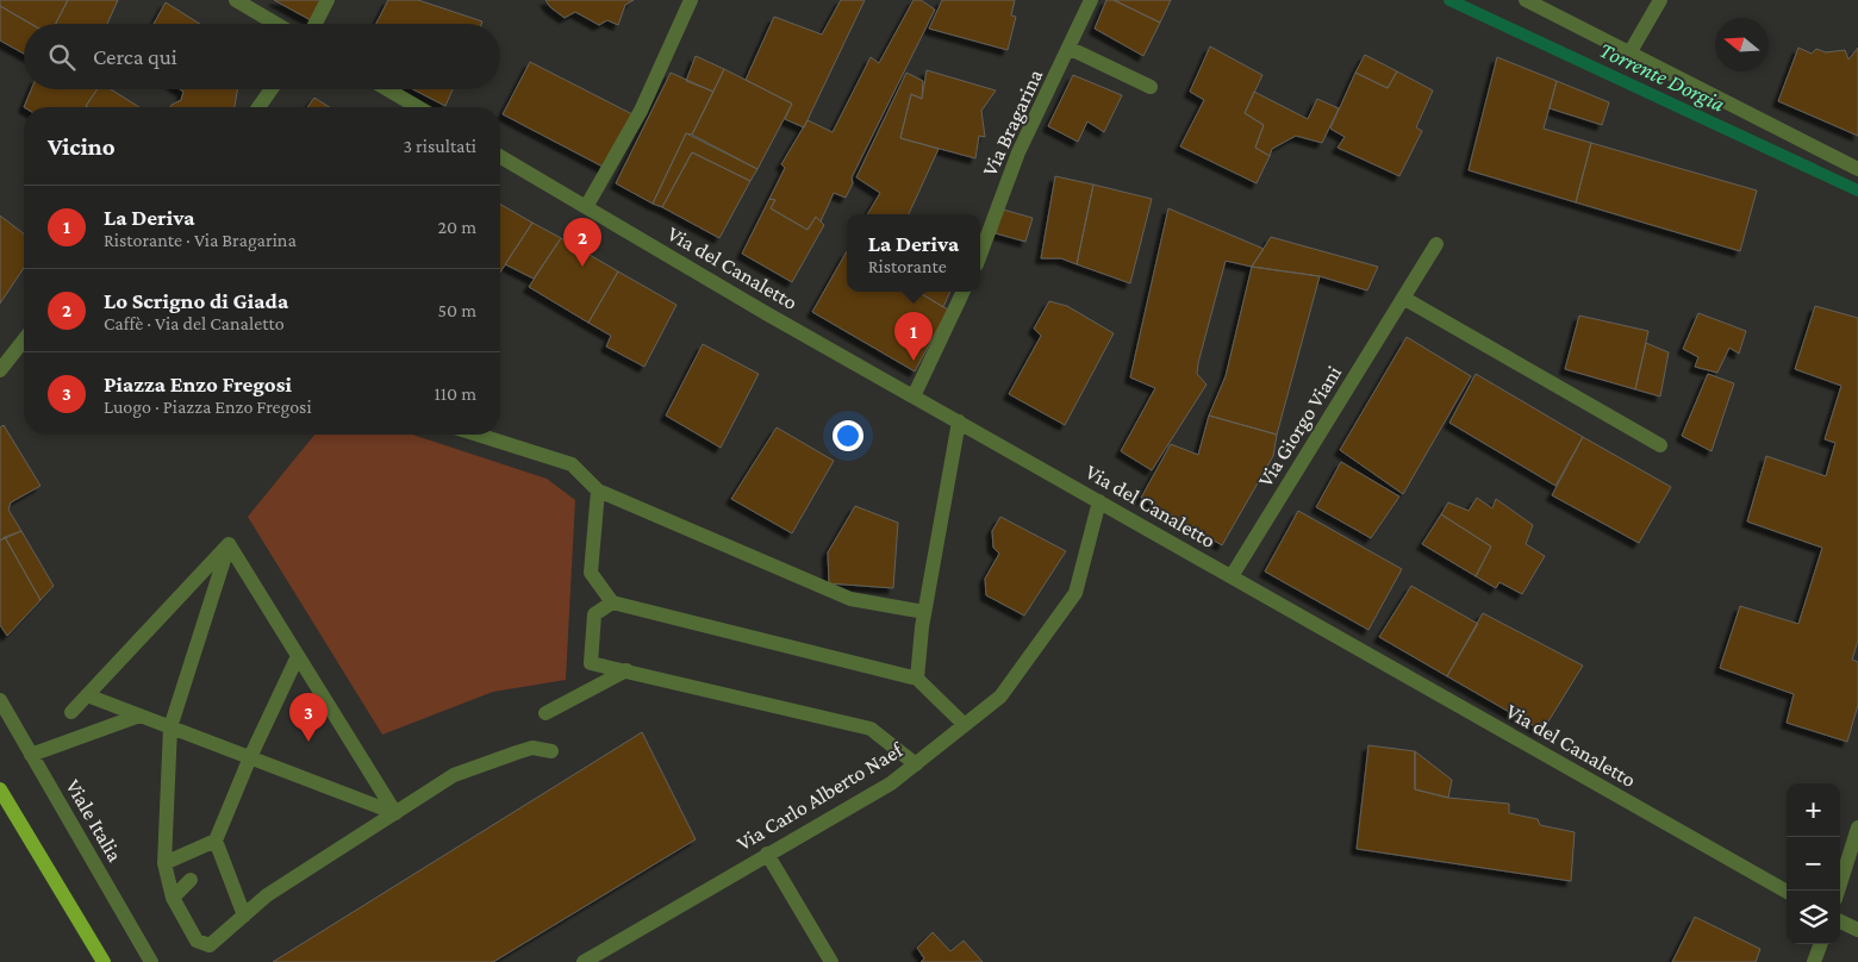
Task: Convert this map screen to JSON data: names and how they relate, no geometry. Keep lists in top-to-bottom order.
{
  "streets": {
    "street": [
      "Via Bragarina",
      "Via del Canaletto",
      "Via Giorgo Viani",
      "Via Carlo Alberto Naef",
      "Viale Italia"
    ]
  },
  "crossings": [
    ["Via del Canaletto", "Via Giorgo Viani"],
    ["Via del Canaletto", "Via Carlo Alberto Naef"]
  ],
  "water": ["Torrente Dorgia"],
  "north": "left",
  "page": {
    "search": "Cerca qui",
    "heading": ["Vicino", "3 risultati"],
    "list": [
      {
        "mark": "1",
        "name": "La Deriva",
        "note": "Ristorante · Via Bragarina",
        "value": "20 m"
      },
      {
        "mark": "2",
        "name": "Lo Scrigno di Giada",
        "note": "Caffè · Via del Canaletto",
        "value": "50 m"
      },
      {
        "mark": "3",
        "name": "Piazza Enzo Fregosi",
        "note": "Luogo · Piazza Enzo Fregosi",
        "value": "110 m"
      }
    ],
    "popup": ["La Deriva", "Ristorante"],
    "pins": ["2", "1", "3"],
    "map_buttons": ["+", "−"]
  }
}
